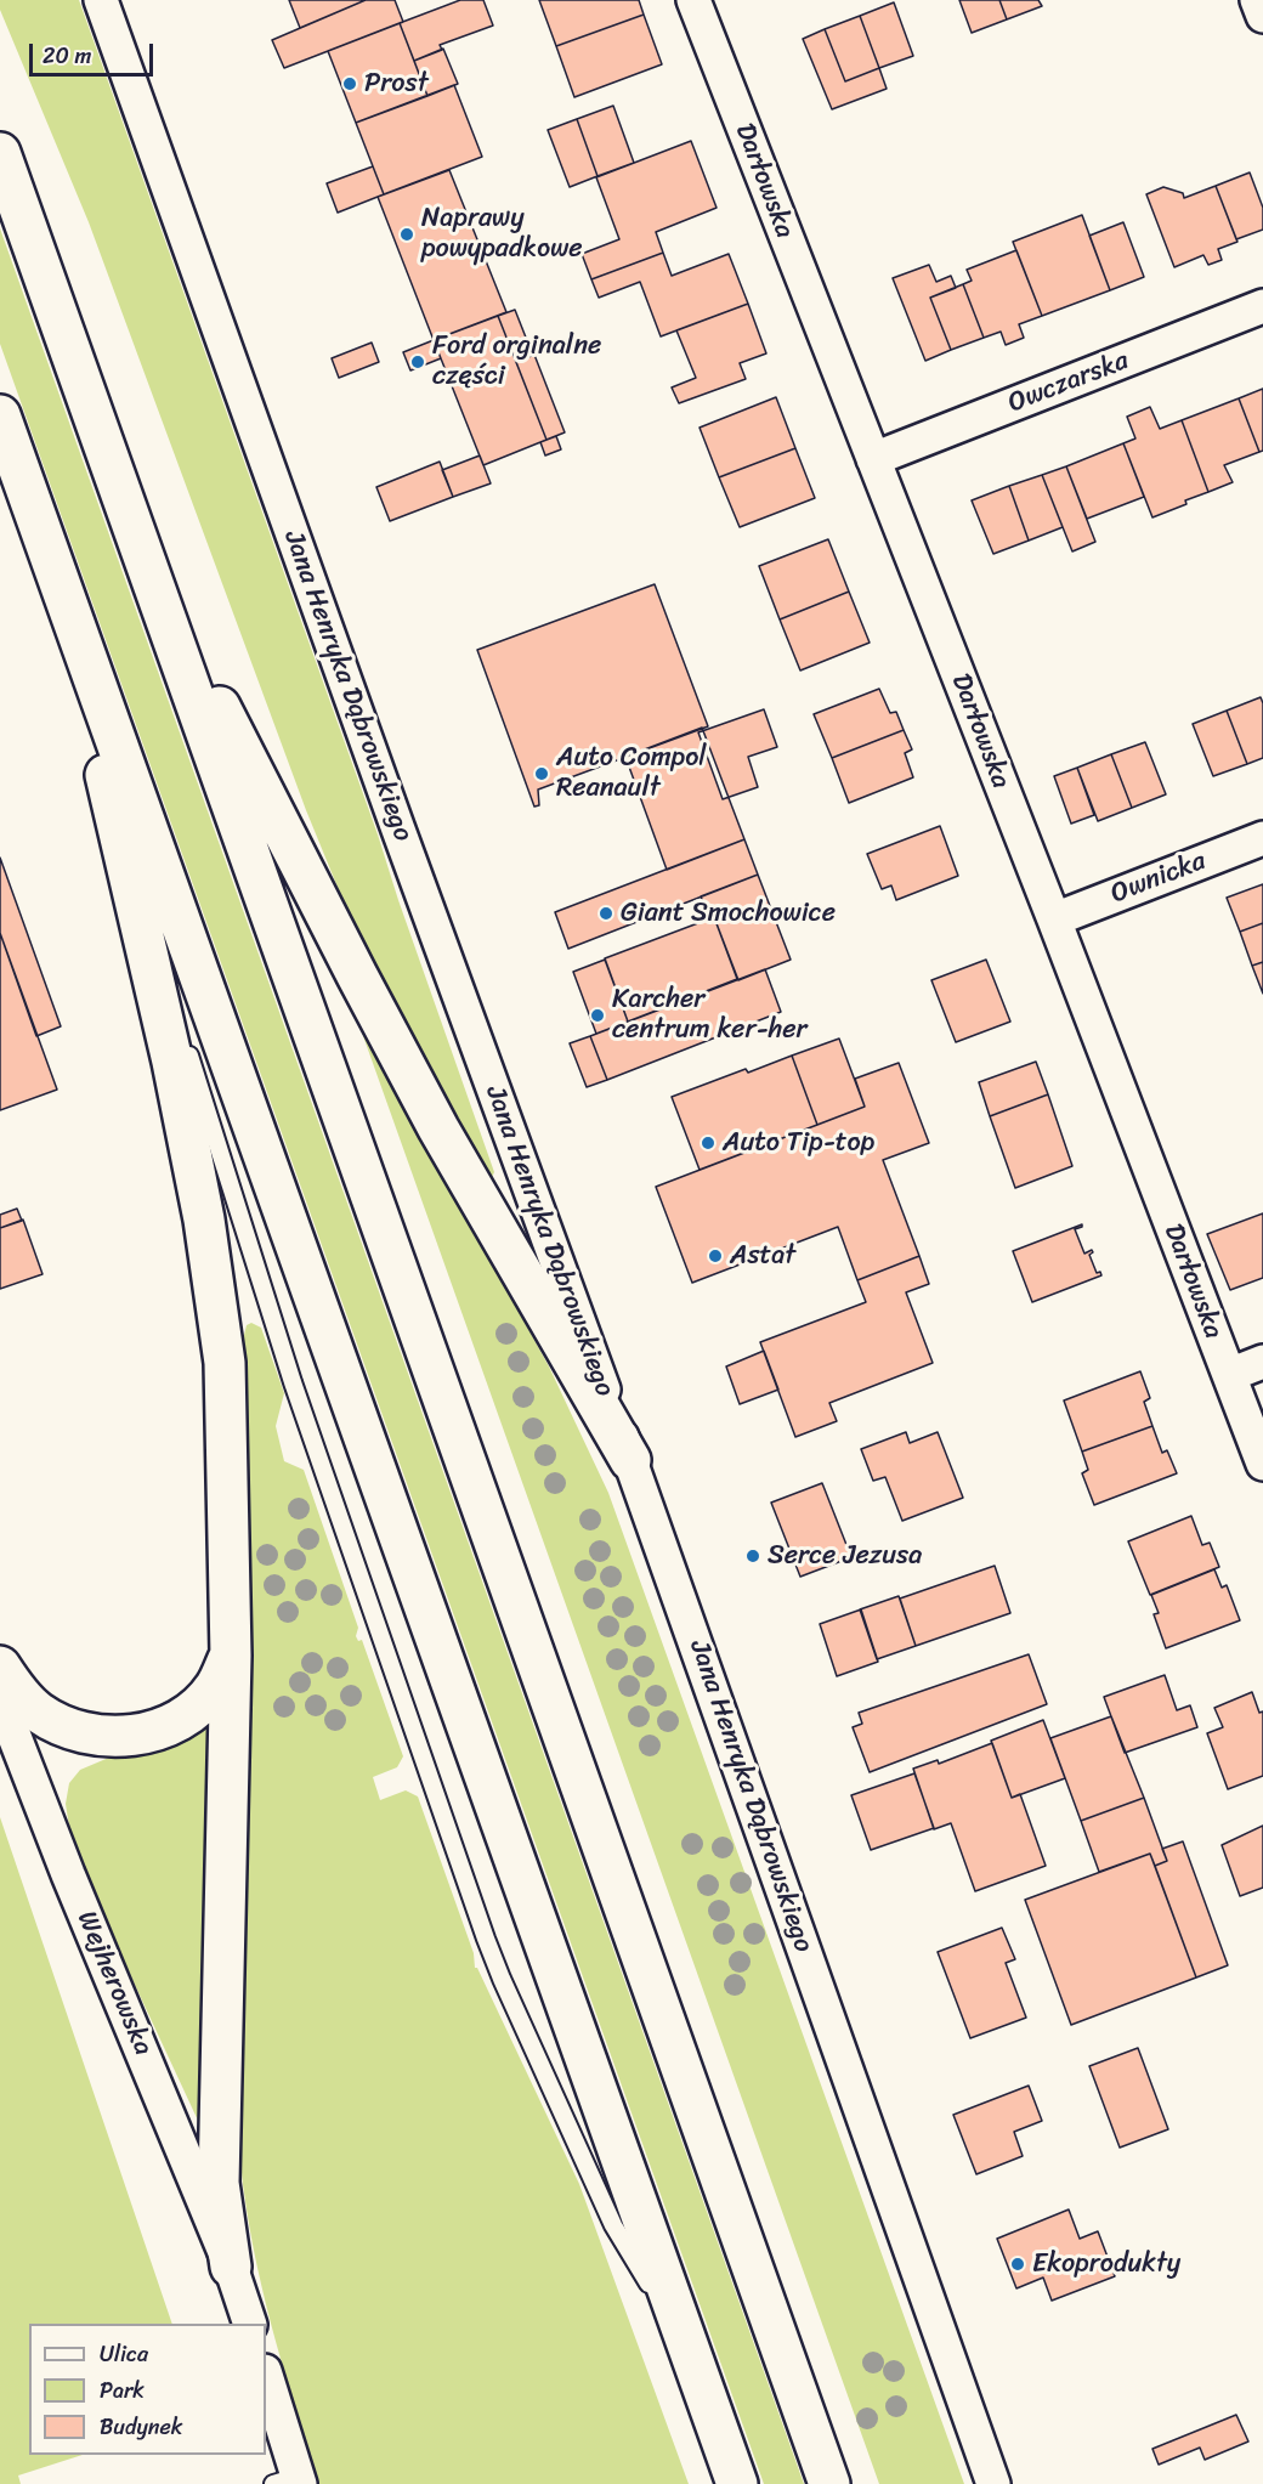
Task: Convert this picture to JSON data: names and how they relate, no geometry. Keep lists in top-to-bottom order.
{
  "streets": {
    "street": [
      "Darłowska",
      "Owczarska",
      "Jana Henryka Dąbrowskiego",
      "Ownicka",
      "Wejherowska"
    ]
  },
  "crossings": [
    ["Darłowska", "Owczarska"],
    ["Darłowska", "Ownicka"]
  ],
  "places": [
    "Prost",
    "Naprawy powypadkowe",
    "Ford orginalne części",
    "Auto Compol Reanault",
    "Giant Smochowice",
    "Karcher centrum ker-her",
    "Auto Tip-top",
    "Astat",
    "Serce Jezusa",
    "Ekoprodukty"
  ],
  "legend": ["Ulica", "Park", "Budynek"],
  "scale_bar": "20 m"
}
